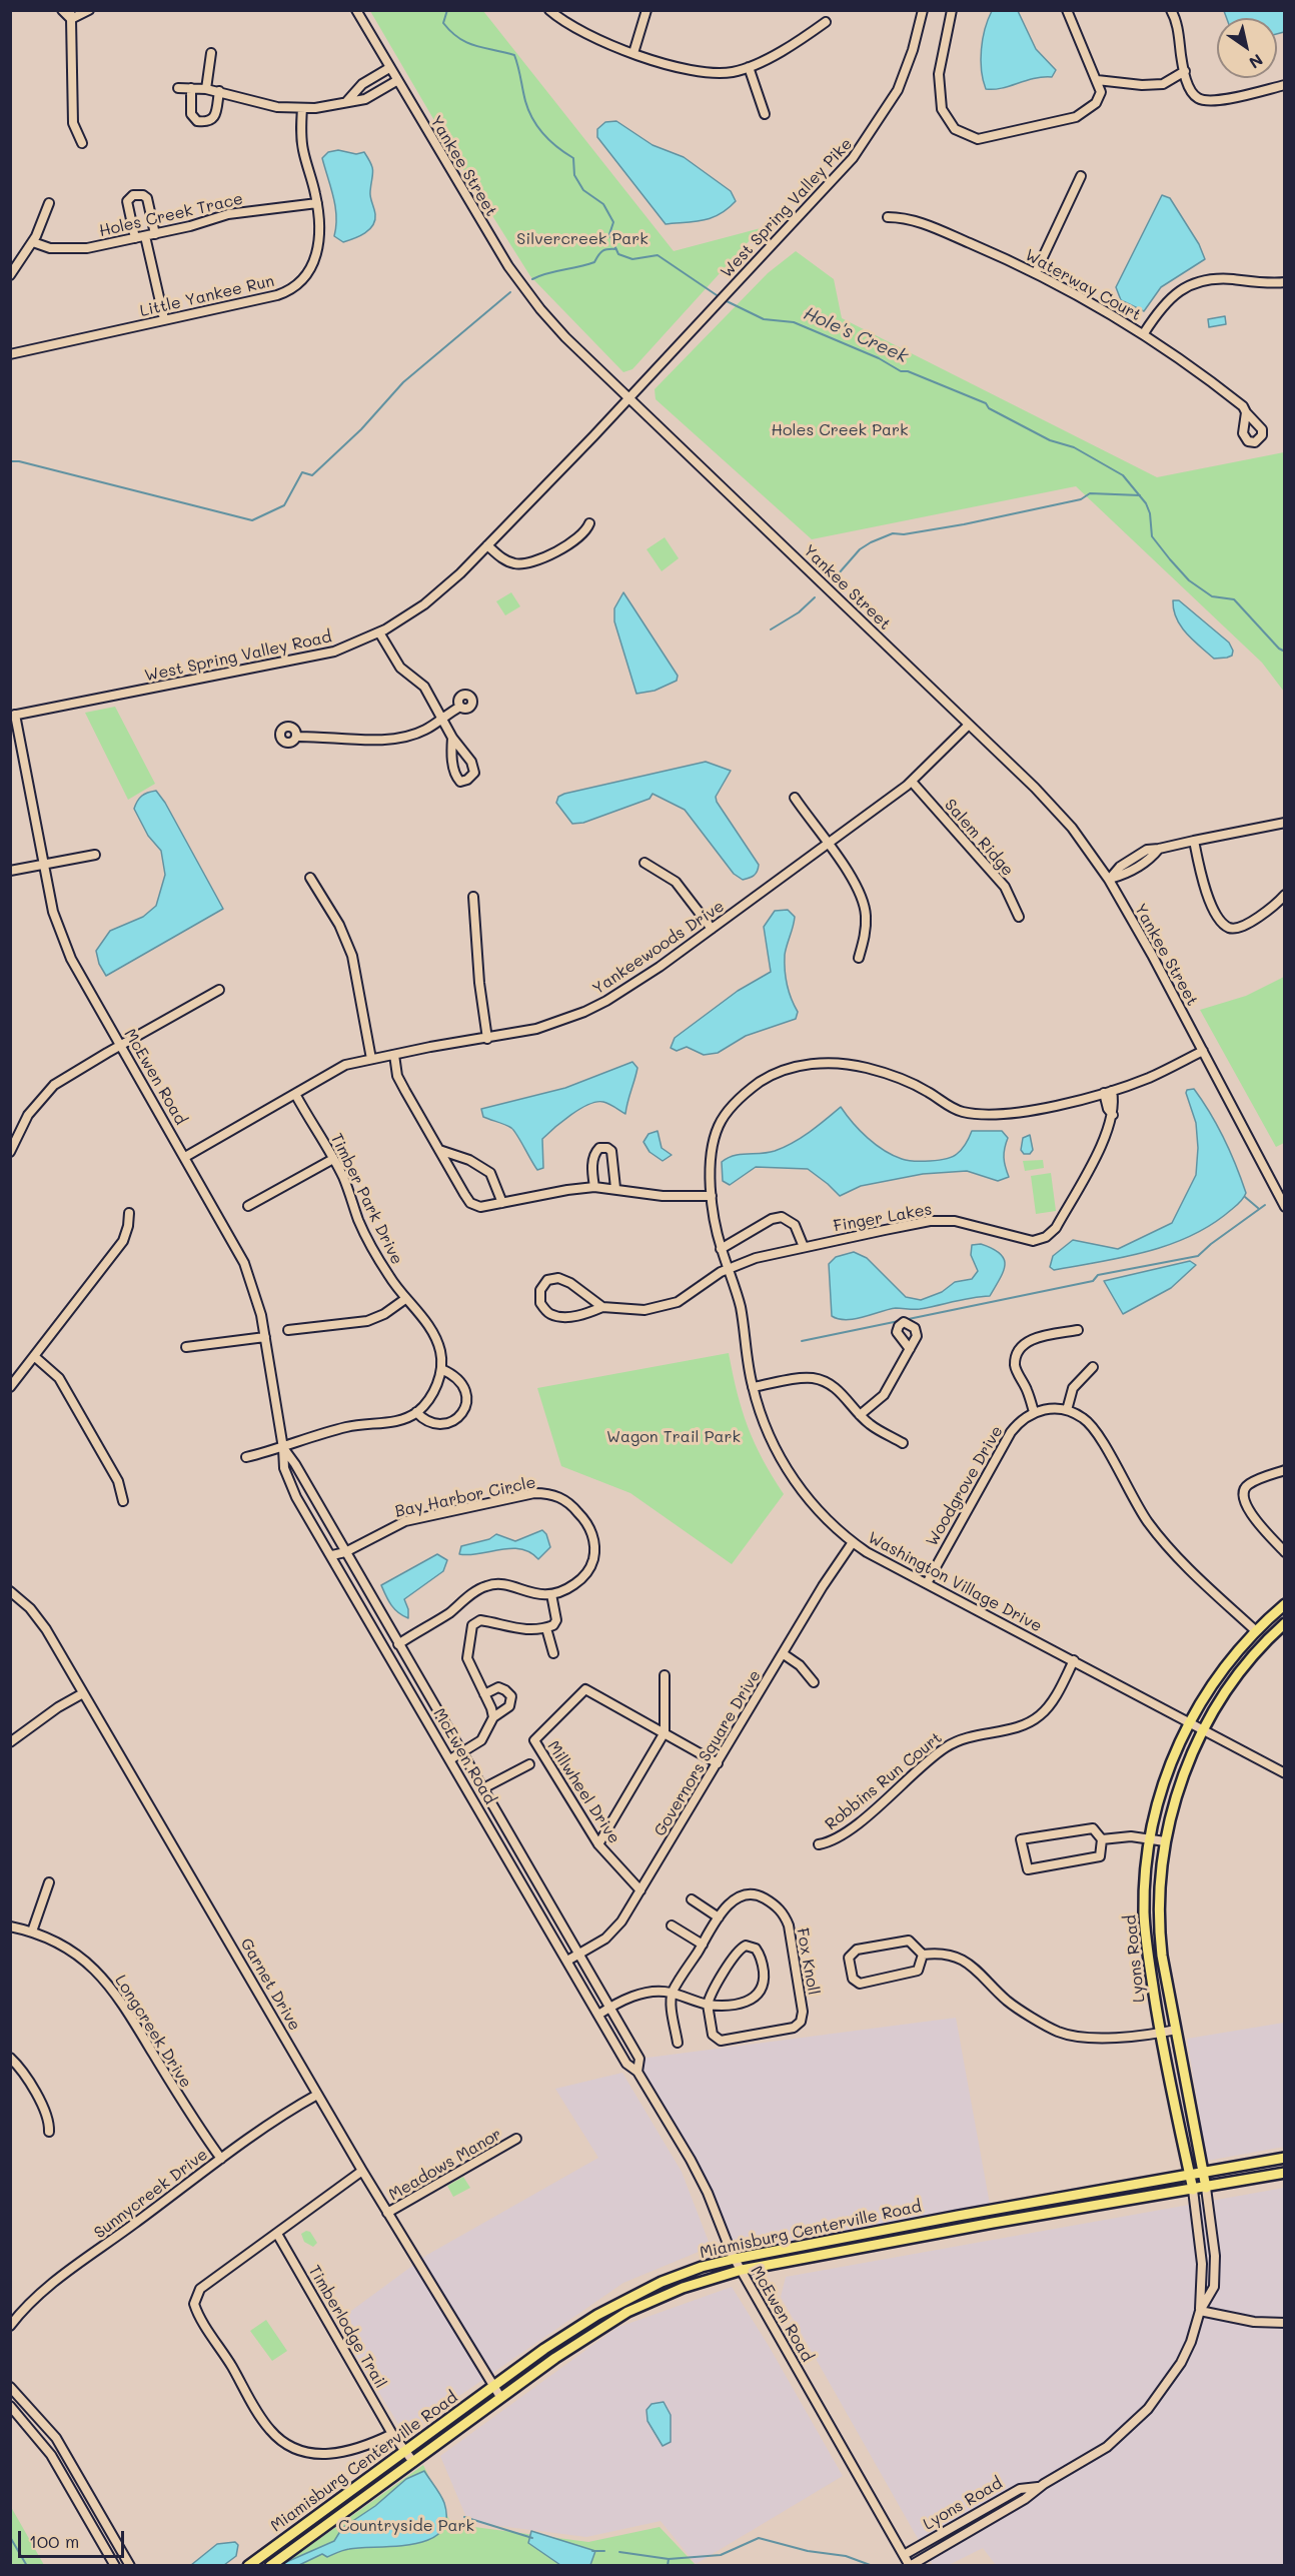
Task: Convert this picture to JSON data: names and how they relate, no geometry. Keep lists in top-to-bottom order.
{
  "streets": {
    "main road": ["Lyons Road", "Miamisburg Centerville Road"],
    "street": [
      "Yankee Street",
      "West Spring Valley Pike",
      "Holes Creek Trace",
      "Waterway Court",
      "Little Yankee Run",
      "West Spring Valley Road",
      "Salem Ridge",
      "Yankeewoods Drive",
      "McEwen Road",
      "Timber Park Drive",
      "Finger Lakes",
      "Woodgrove Drive",
      "Bay Harbor Circle",
      "Washington Village Drive",
      "Governors Square Drive",
      "Robbins Run Court",
      "Millwheel Drive",
      "Fox Knoll",
      "Garnet Drive",
      "Longcreek Drive",
      "Meadows Manor",
      "Sunnycreek Drive",
      "Timberlodge Trail"
    ]
  },
  "crossings": [
    ["Yankee Street", "West Spring Valley Pike"],
    ["Yankee Street", "West Spring Valley Road"],
    ["Yankee Street", "Yankeewoods Drive"],
    ["Yankee Street", "Washington Village Drive"],
    ["West Spring Valley Pike", "West Spring Valley Road"],
    ["Holes Creek Trace", "Little Yankee Run"],
    ["West Spring Valley Road", "McEwen Road"],
    ["Salem Ridge", "Yankeewoods Drive"],
    ["Yankeewoods Drive", "McEwen Road"],
    ["Yankeewoods Drive", "Timber Park Drive"],
    ["McEwen Road", "Bay Harbor Circle"],
    ["McEwen Road", "Governors Square Drive"],
    ["McEwen Road", "Lyons Road"],
    ["McEwen Road", "Miamisburg Centerville Road"],
    ["Finger Lakes", "Washington Village Drive"],
    ["Woodgrove Drive", "Washington Village Drive"],
    ["Washington Village Drive", "Governors Square Drive"],
    ["Washington Village Drive", "Robbins Run Court"],
    ["Washington Village Drive", "Lyons Road"],
    ["Governors Square Drive", "Millwheel Drive"],
    ["Lyons Road", "Miamisburg Centerville Road"],
    ["Garnet Drive", "Meadows Manor"],
    ["Garnet Drive", "Sunnycreek Drive"],
    ["Garnet Drive", "Miamisburg Centerville Road"],
    ["Longcreek Drive", "Sunnycreek Drive"],
    ["Miamisburg Centerville Road", "Timberlodge Trail"]
  ],
  "water": ["Hole's Creek"],
  "parks": [
    "Silvercreek Park",
    "Holes Creek Park",
    "Wagon Trail Park",
    "Countryside Park"
  ],
  "scale_bar": "100 m",
  "north": "bottom right"
}
